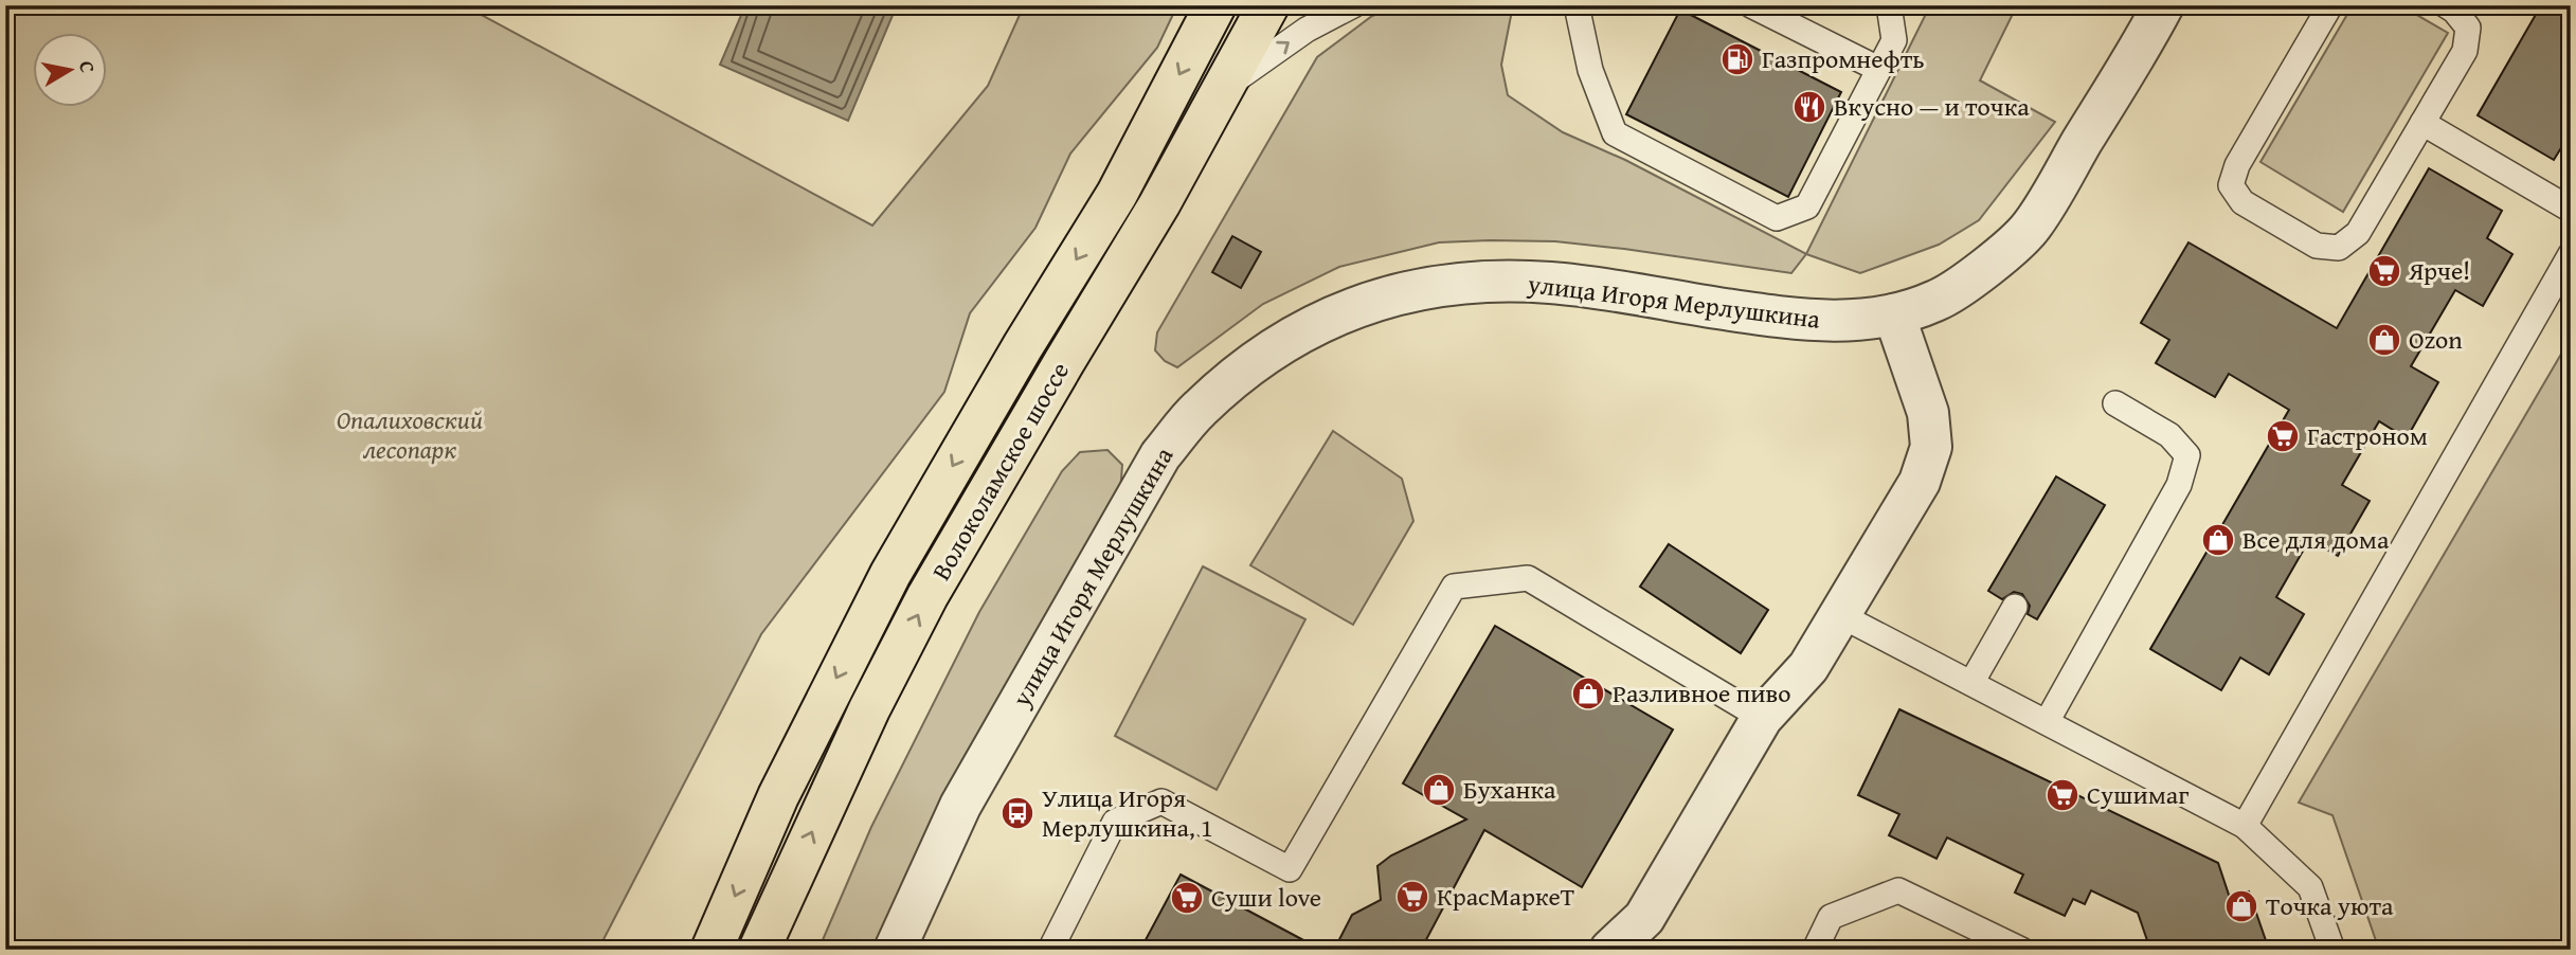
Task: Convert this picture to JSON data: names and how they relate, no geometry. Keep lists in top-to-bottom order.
{
  "streets": {
    "main road": ["Волоколамское шоссе"],
    "street": ["улица Игоря Мерлушкина"]
  },
  "parks": ["Опалиховский лесопарк"],
  "places": {
    "fuel station": ["Газпромнефть"],
    "restaurant": ["Вкусно — и точка"],
    "supermarket": [
      "Ярче!",
      "Гастроном",
      "Сушимаг",
      "КрасМаркеТ",
      "Суши love"
    ],
    "shop": [
      "Ozon",
      "Все для дома",
      "Разливное пиво",
      "Буханка",
      "Точка уюта"
    ],
    "bus stop": ["Улица Игоря Мерлушкина, 1"]
  },
  "north": "right"
}
